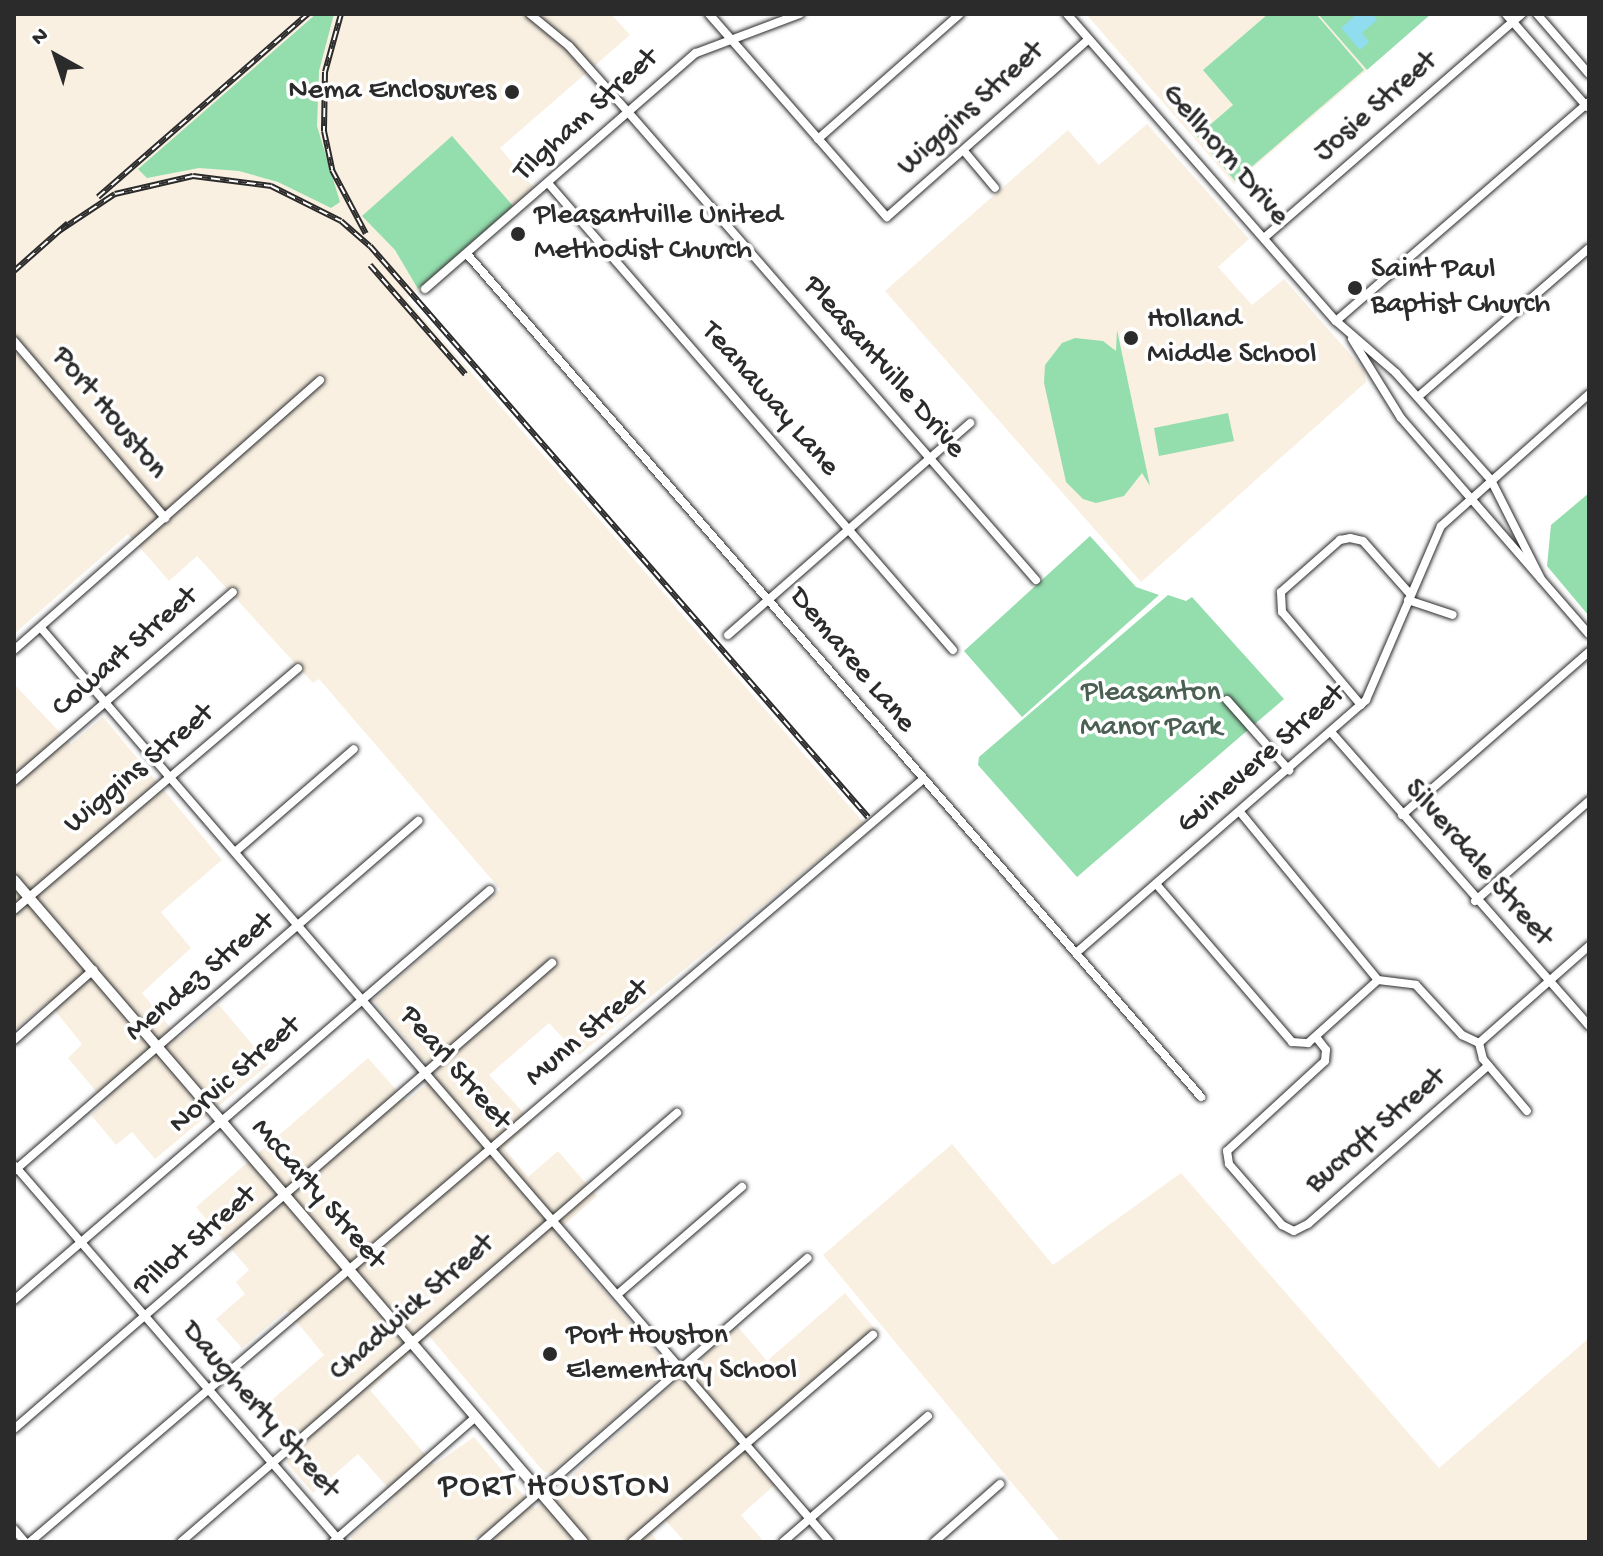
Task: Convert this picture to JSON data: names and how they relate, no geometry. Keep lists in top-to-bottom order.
{
  "streets": {
    "main road": ["McCarty Street"],
    "street": [
      "Josie Street",
      "Wiggins Street",
      "Tilgham Street",
      "Gellhorn Drive",
      "Pleasantville Drive",
      "Teanaway Lane",
      "Port Houston",
      "Cowart Street",
      "Demaree Lane",
      "Guinevere Street",
      "Silverdale Street",
      "Mendez Street",
      "Munn Street",
      "Pearl Street",
      "Norvic Street",
      "Bucroft Street",
      "Pillot Street",
      "Chadwick Street",
      "Daugherty Street"
    ]
  },
  "crossings": [
    ["Josie Street", "Gellhorn Drive"],
    ["Wiggins Street", "Gellhorn Drive"],
    ["Wiggins Street", "Pearl Street"],
    ["Wiggins Street", "McCarty Street"],
    ["Tilgham Street", "Pleasantville Drive"],
    ["Tilgham Street", "Teanaway Lane"],
    ["Tilgham Street", "Demaree Lane"],
    ["Gellhorn Drive", "Guinevere Street"],
    ["Cowart Street", "Pearl Street"],
    ["Demaree Lane", "Guinevere Street"],
    ["Demaree Lane", "Munn Street"],
    ["Guinevere Street", "Silverdale Street"],
    ["Mendez Street", "Pearl Street"],
    ["Mendez Street", "McCarty Street"],
    ["Mendez Street", "Daugherty Street"],
    ["Munn Street", "Pearl Street"],
    ["Munn Street", "McCarty Street"],
    ["Munn Street", "Daugherty Street"],
    ["Pearl Street", "Norvic Street"],
    ["Pearl Street", "Pillot Street"],
    ["Pearl Street", "Chadwick Street"],
    ["Norvic Street", "McCarty Street"],
    ["Norvic Street", "Daugherty Street"],
    ["McCarty Street", "Pillot Street"],
    ["McCarty Street", "Chadwick Street"],
    ["Pillot Street", "Daugherty Street"],
    ["Chadwick Street", "Daugherty Street"]
  ],
  "districts": ["PORT HOUSTON"],
  "parks": ["Pleasanton Manor Park"],
  "places": [
    "Nema Enclosures",
    "Pleasantville United Methodist Church",
    "Saint Paul Baptist Church",
    "Holland Middle School",
    "Port Houston Elementary School"
  ],
  "north": "top left"
}
